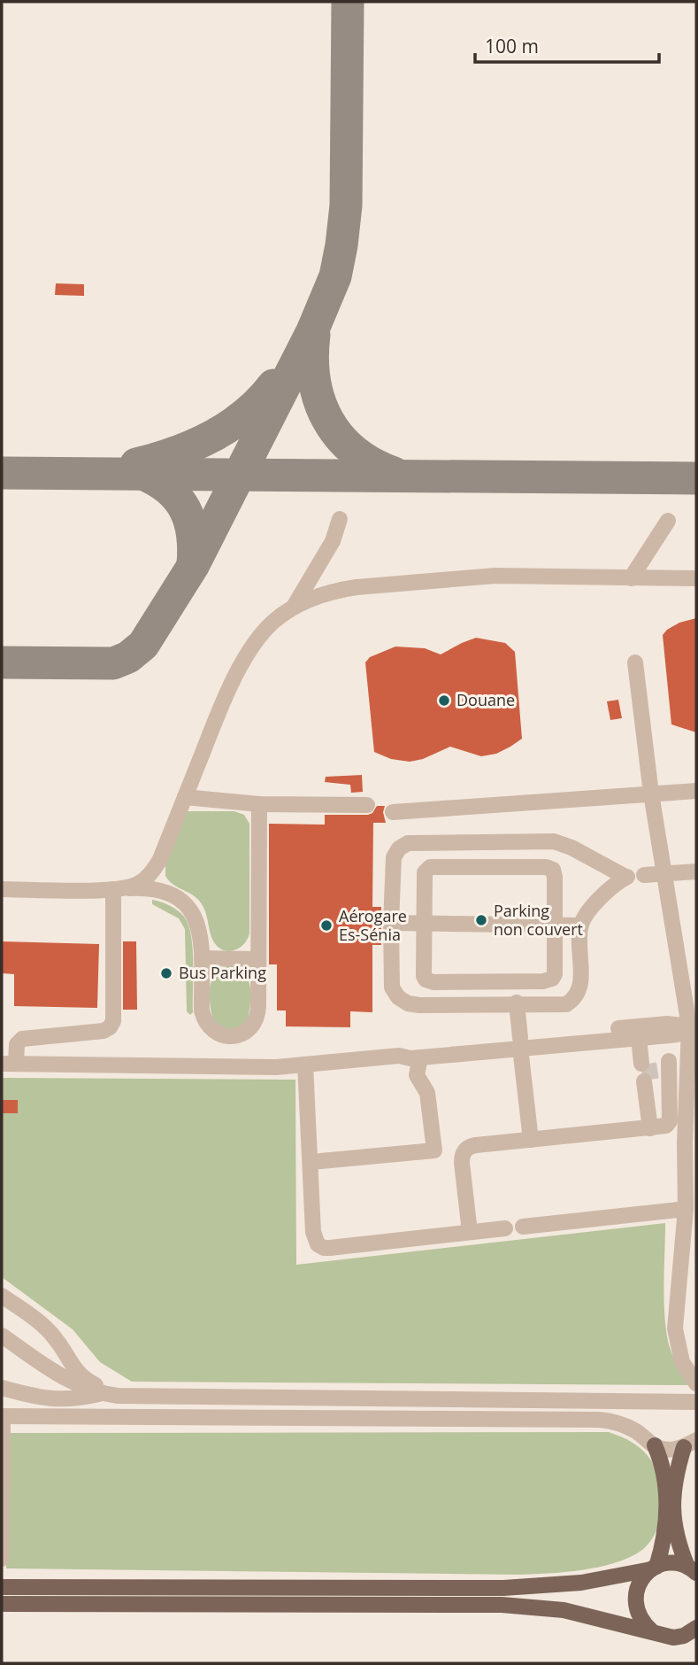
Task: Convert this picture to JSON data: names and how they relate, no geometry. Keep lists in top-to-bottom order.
{
  "places": [
    "Douane",
    "Parking non couvert",
    "Aérogare Es-Sénia",
    "Bus Parking"
  ],
  "scale_bar": "100 m"
}
